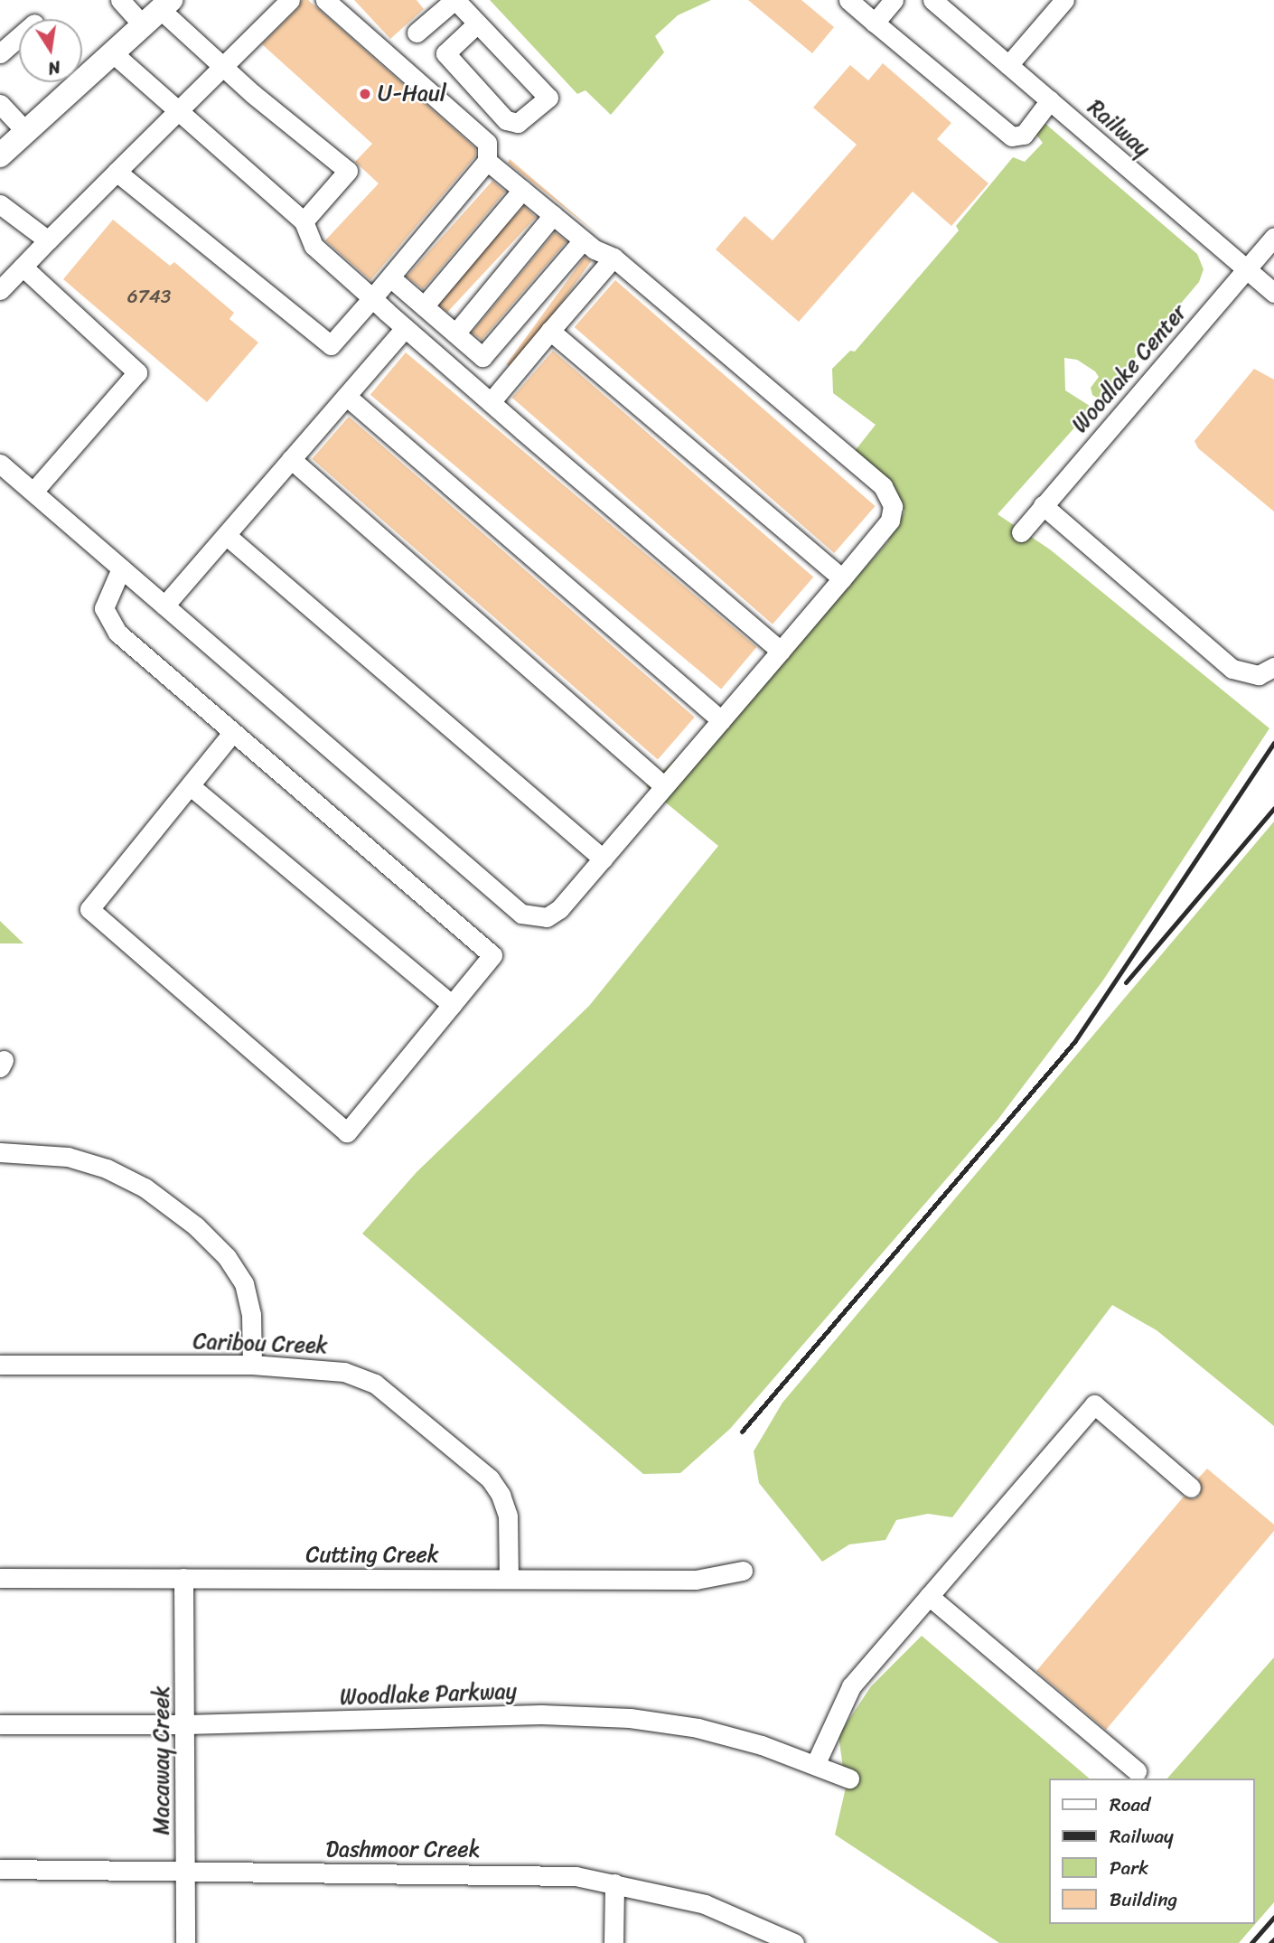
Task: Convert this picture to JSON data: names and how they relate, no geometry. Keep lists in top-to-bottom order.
{
  "streets": {
    "street": [
      "Railway",
      "Woodlake Center",
      "Caribou Creek",
      "Cutting Creek",
      "Woodlake Parkway",
      "Macaway Creek",
      "Dashmoor Creek"
    ]
  },
  "crossings": [
    ["Railway", "Woodlake Center"],
    ["Caribou Creek", "Cutting Creek"],
    ["Cutting Creek", "Macaway Creek"],
    ["Woodlake Parkway", "Macaway Creek"],
    ["Macaway Creek", "Dashmoor Creek"]
  ],
  "places": ["U-Haul"],
  "house_numbers": ["6743"],
  "legend": [
    "Road",
    "Railway",
    "Park",
    "Building"
  ],
  "north": "bottom"
}
